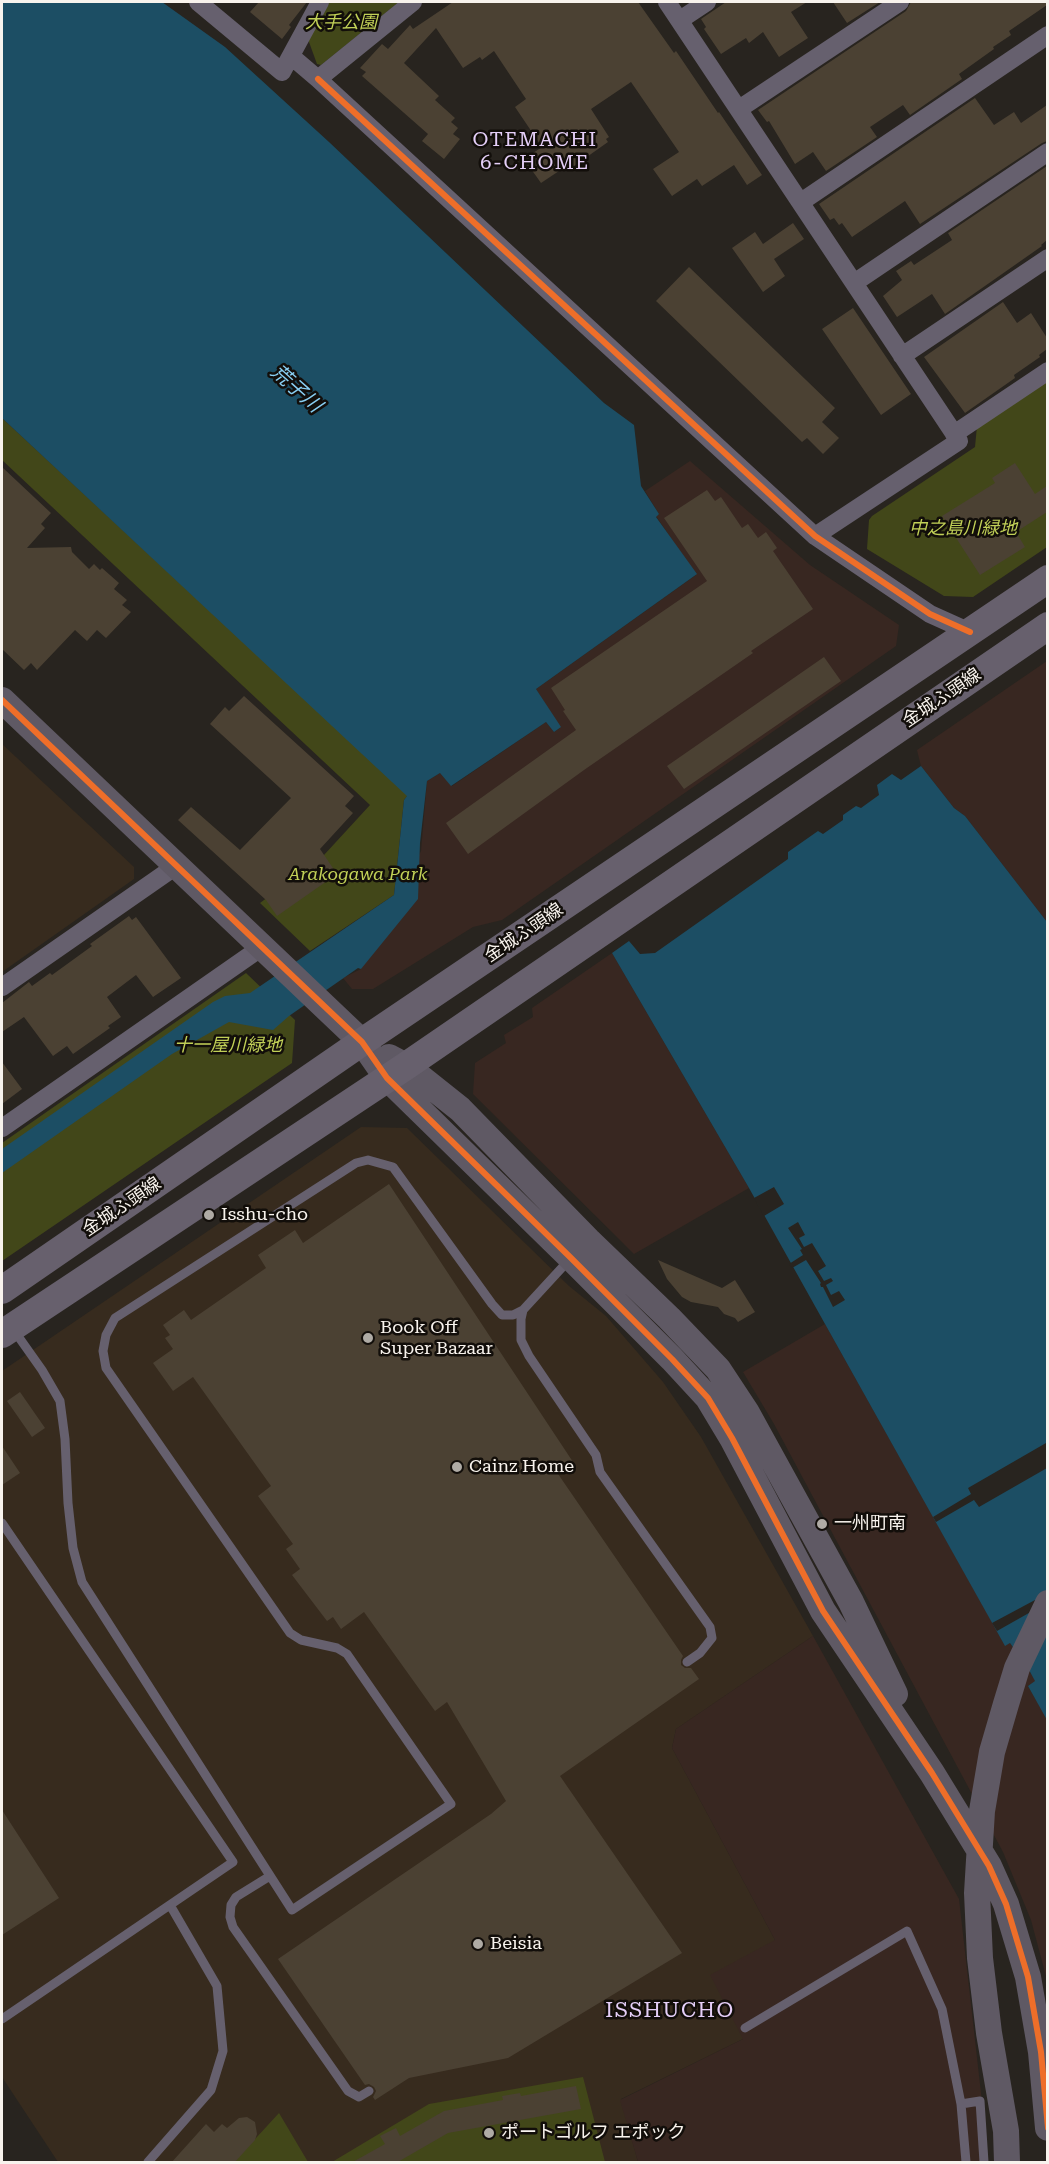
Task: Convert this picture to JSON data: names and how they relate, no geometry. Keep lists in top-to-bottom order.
{
  "streets": {
    "main road": ["金城ふ頭線"]
  },
  "districts": ["OTEMACHI 6-CHOME", "ISSHUCHO"],
  "water": ["荒子川"],
  "parks": [
    "大手公園",
    "中之島川緑地",
    "Arakogawa Park",
    "十一屋川緑地"
  ],
  "places": [
    "Isshu-cho",
    "Book Off Super Bazaar",
    "Cainz Home",
    "一州町南",
    "Beisia",
    "ポートゴルフ エポック"
  ]
}
